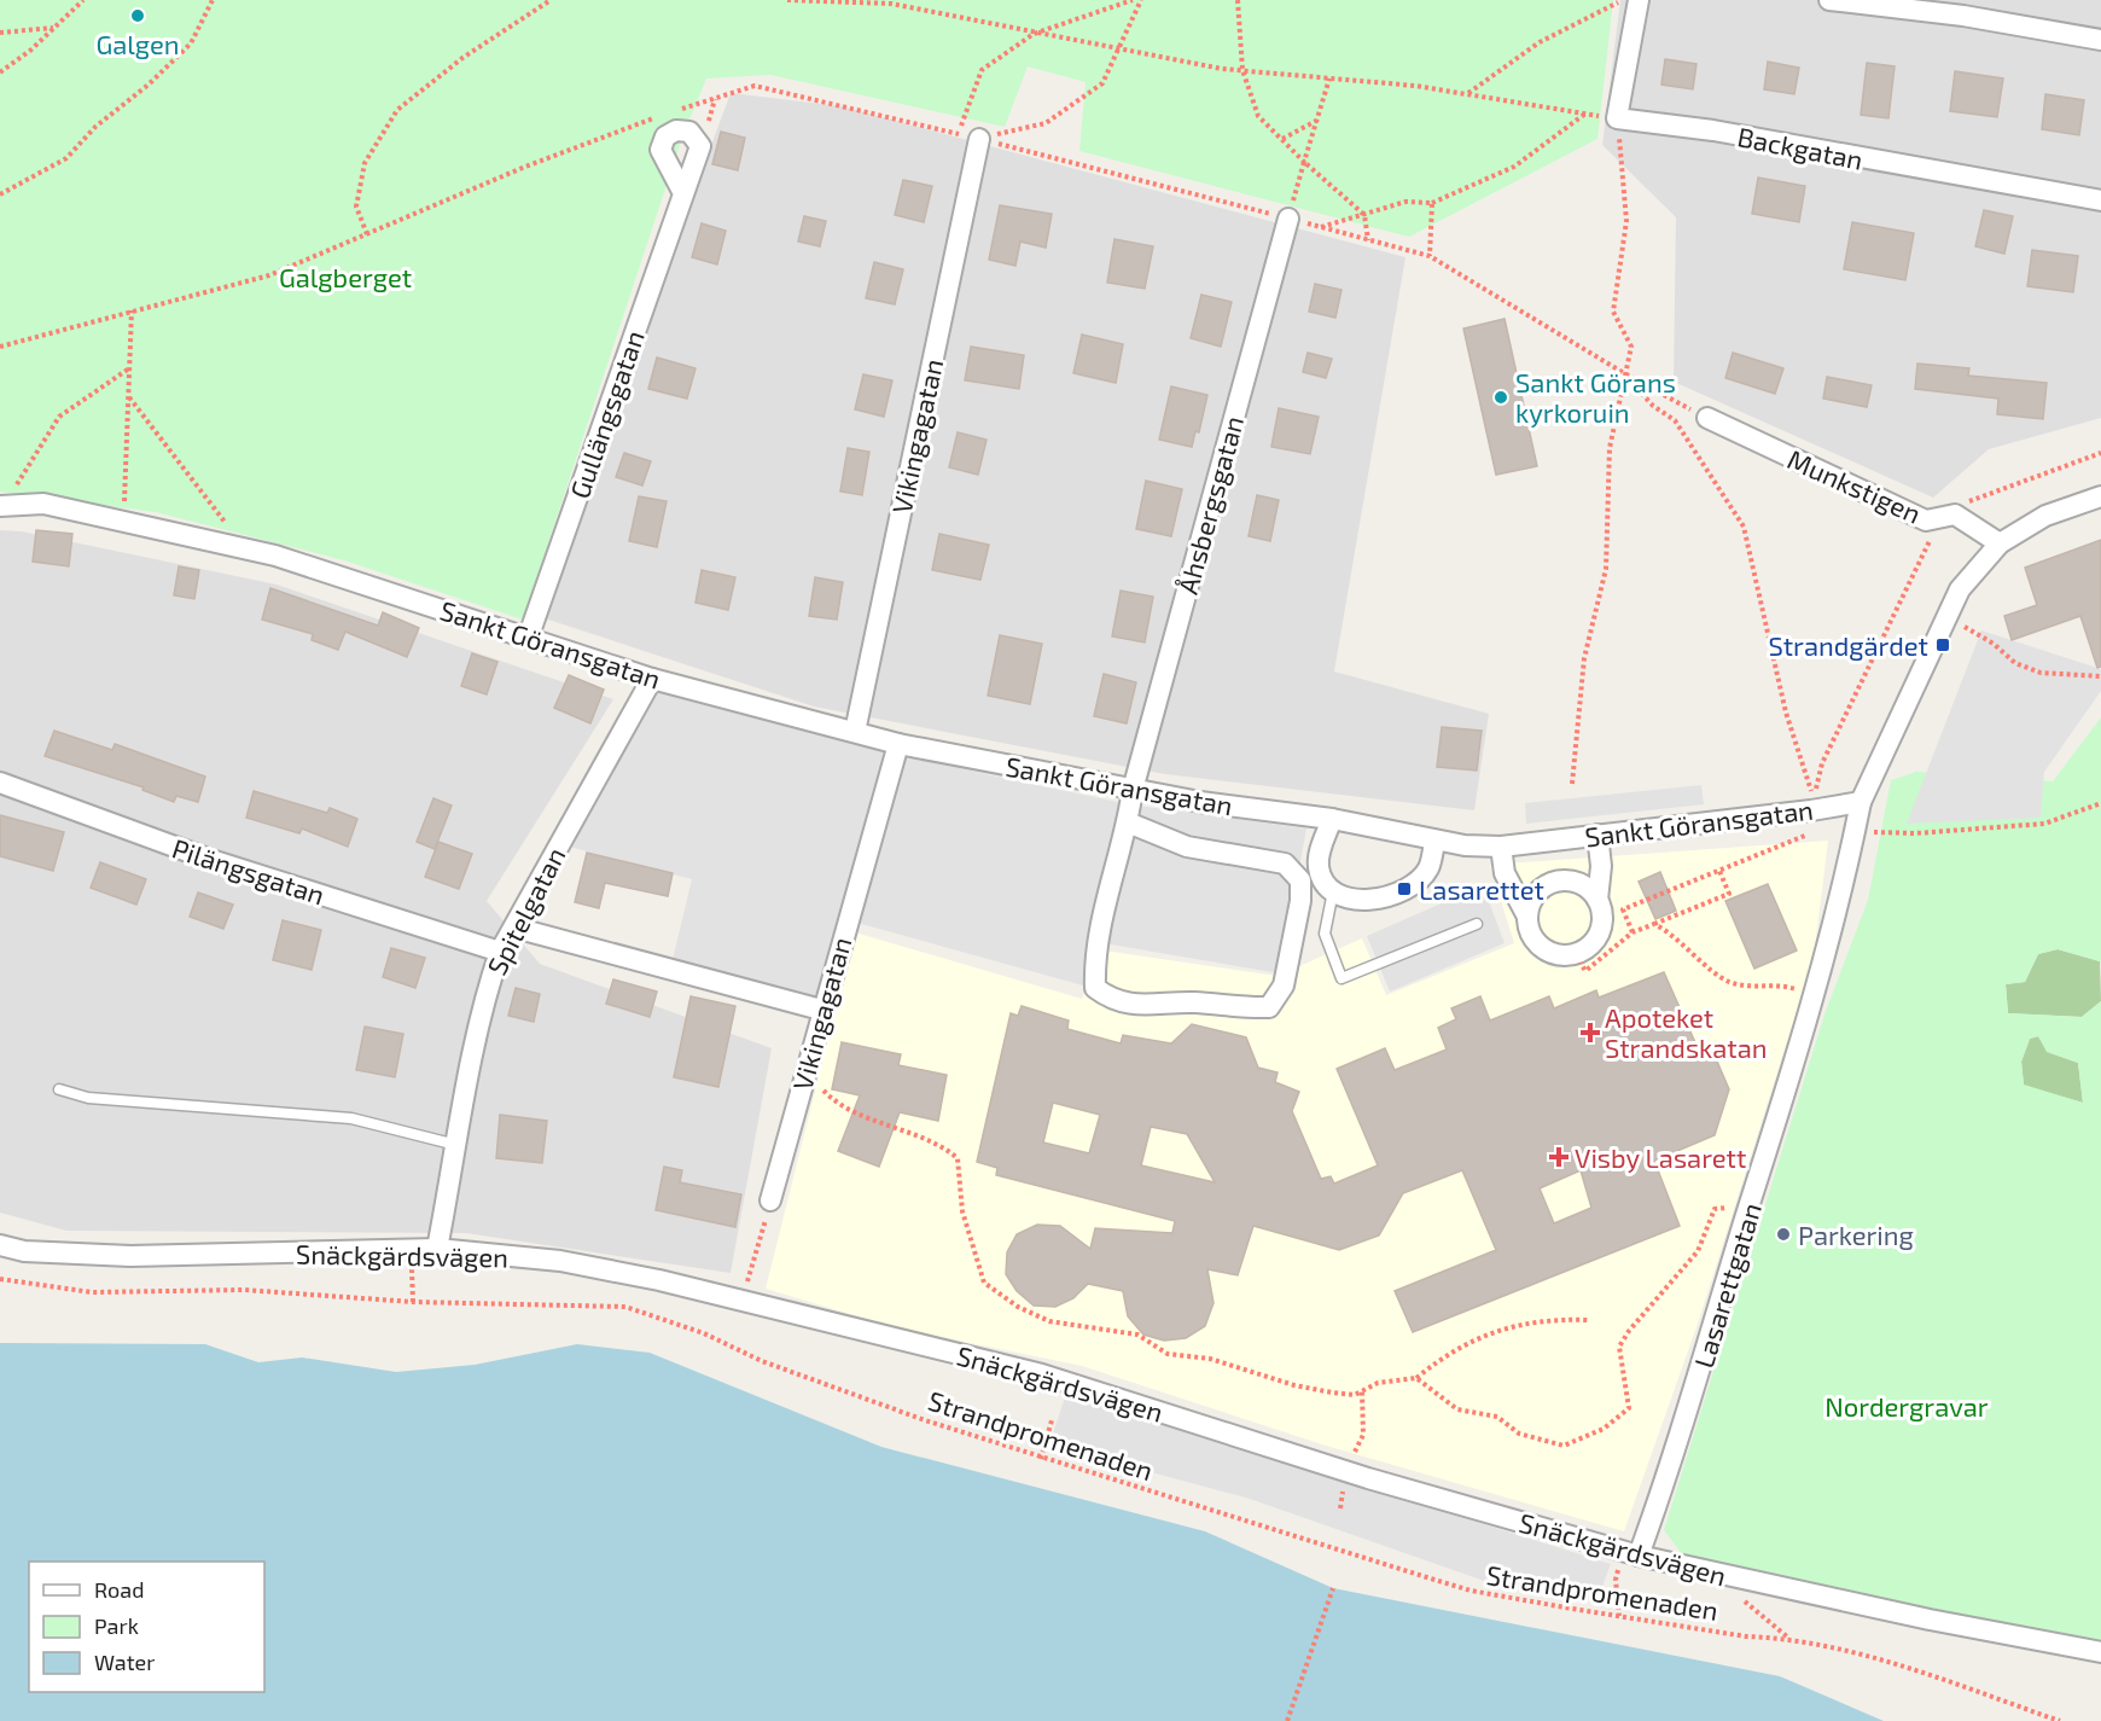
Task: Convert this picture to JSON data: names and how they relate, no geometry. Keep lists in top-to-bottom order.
{
  "streets": {
    "street": [
      "Backgatan",
      "Gullängsgatan",
      "Vikingagatan",
      "Munkstigen",
      "Åhsbergsgatan",
      "Sankt Göransgatan",
      "Pilängsgatan",
      "Spitelgatan",
      "Snäckgärdsvägen",
      "Lasarettgatan"
    ],
    "path": ["Strandpromenaden"]
  },
  "crossings": [
    ["Gullängsgatan", "Sankt Göransgatan"],
    ["Vikingagatan", "Sankt Göransgatan"],
    ["Åhsbergsgatan", "Sankt Göransgatan"],
    ["Sankt Göransgatan", "Spitelgatan"],
    ["Sankt Göransgatan", "Lasarettgatan"],
    ["Pilängsgatan", "Spitelgatan"],
    ["Spitelgatan", "Snäckgärdsvägen"],
    ["Snäckgärdsvägen", "Lasarettgatan"]
  ],
  "parks": ["Galgberget", "Nordergravar"],
  "places": {
    "other": ["Galgen", "Sankt Görans kyrkoruin", "Parkering"],
    "transit": ["Strandgärdet", "Lasarettet"],
    "health": ["Apoteket Strandskatan", "Visby Lasarett"]
  },
  "legend": ["Road", "Park", "Water"]
}
